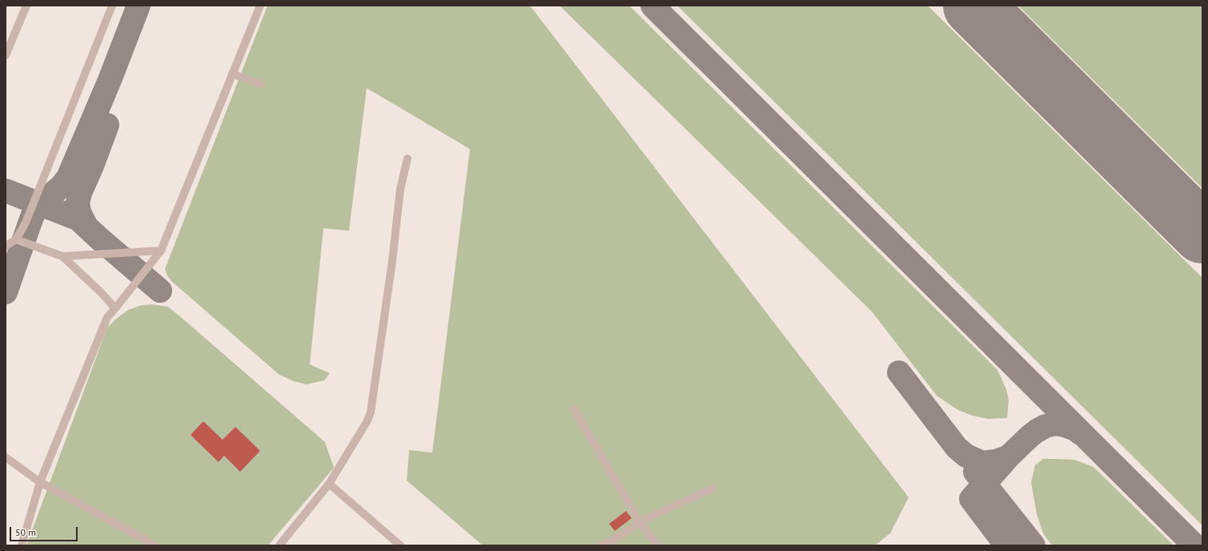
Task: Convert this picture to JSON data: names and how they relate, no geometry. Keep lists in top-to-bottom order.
{
  "scale_bar": "50 m"
}
